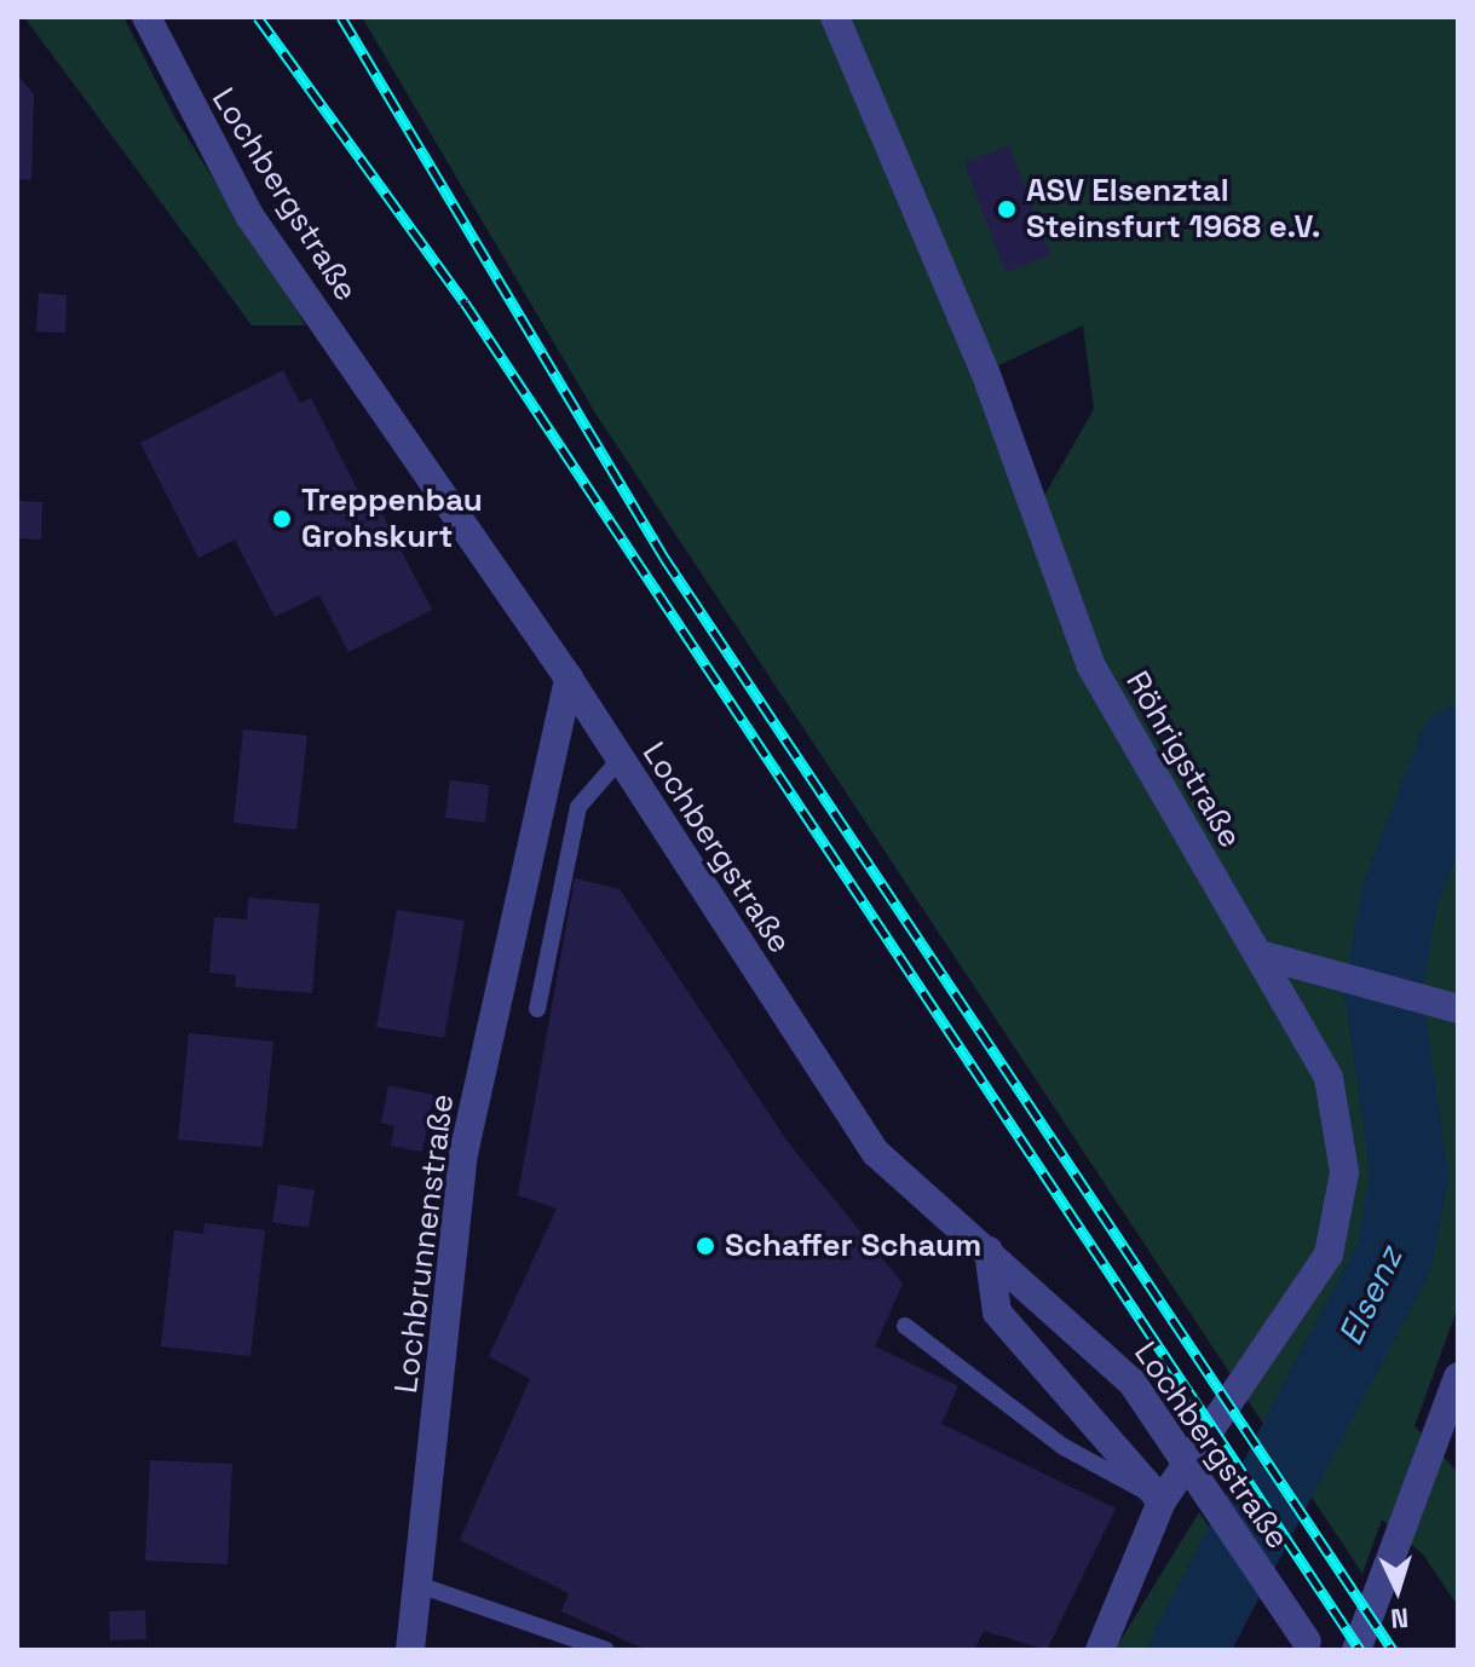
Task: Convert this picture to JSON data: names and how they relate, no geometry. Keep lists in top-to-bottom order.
{
  "streets": {
    "street": ["Lochbergstraße", "Röhrigstraße", "Lochbrunnenstraße"]
  },
  "crossings": [
    ["Lochbergstraße", "Lochbrunnenstraße"]
  ],
  "water": ["Elsenz"],
  "places": ["ASV Elsenztal Steinsfurt 1968 e.V.", "Treppenbau Grohskurt", "Schaffer Schaum"],
  "north": "bottom"
}
